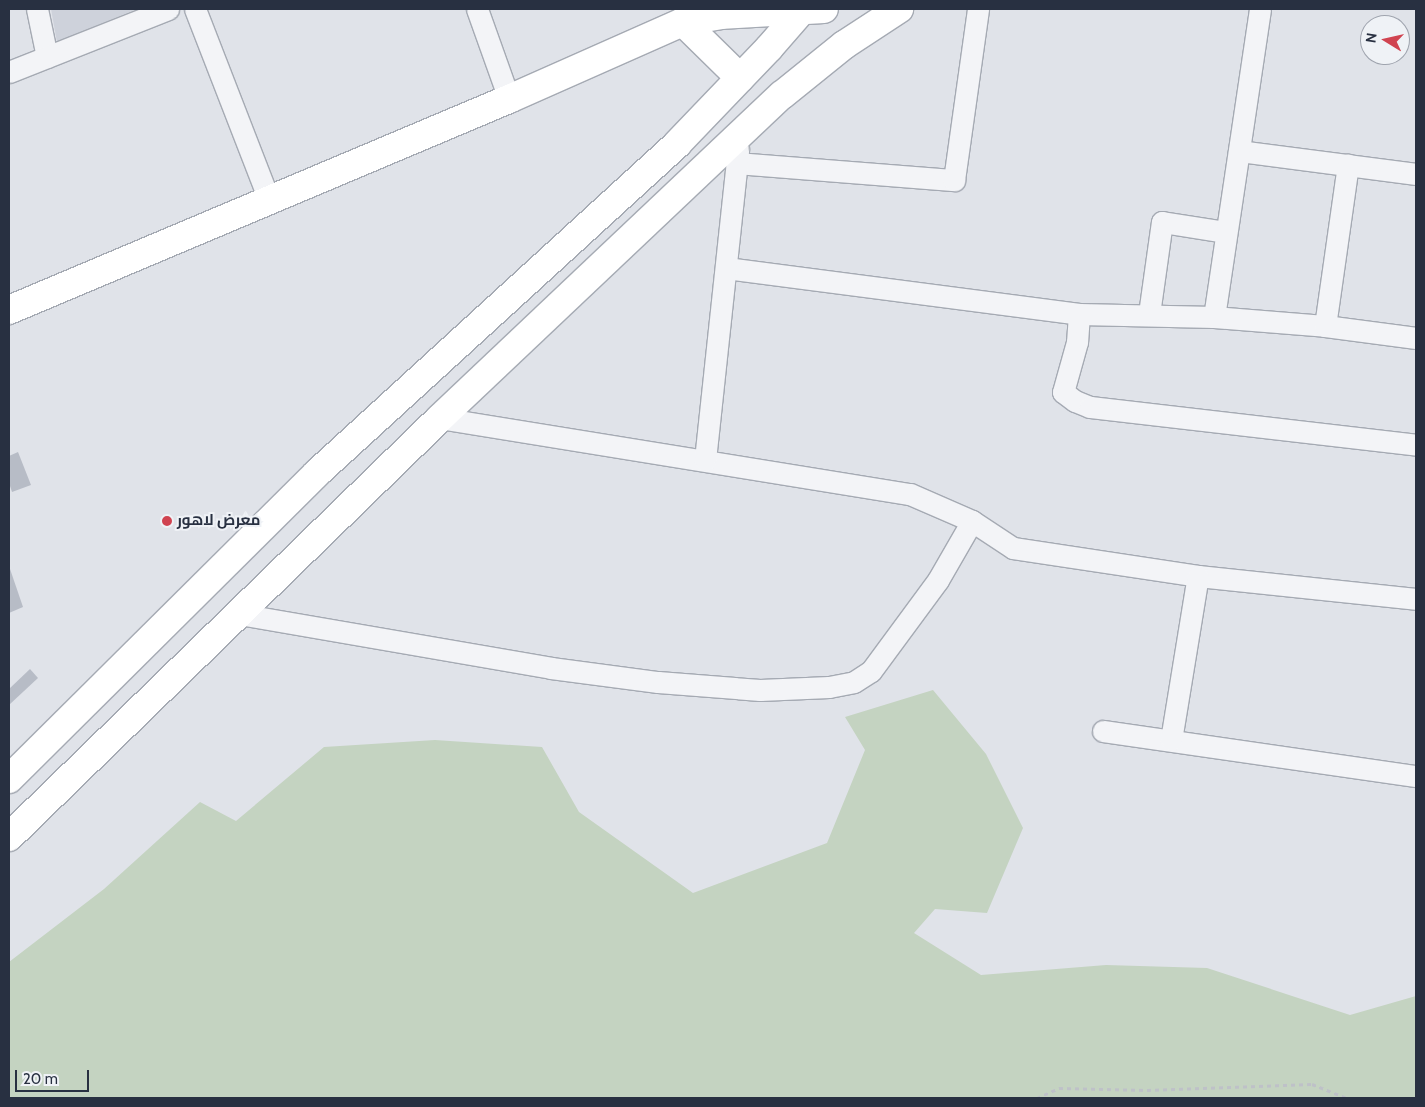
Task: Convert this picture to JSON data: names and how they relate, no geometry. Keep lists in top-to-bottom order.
{
  "places": ["معرض لاهور"],
  "scale_bar": "20 m",
  "north": "left"
}
